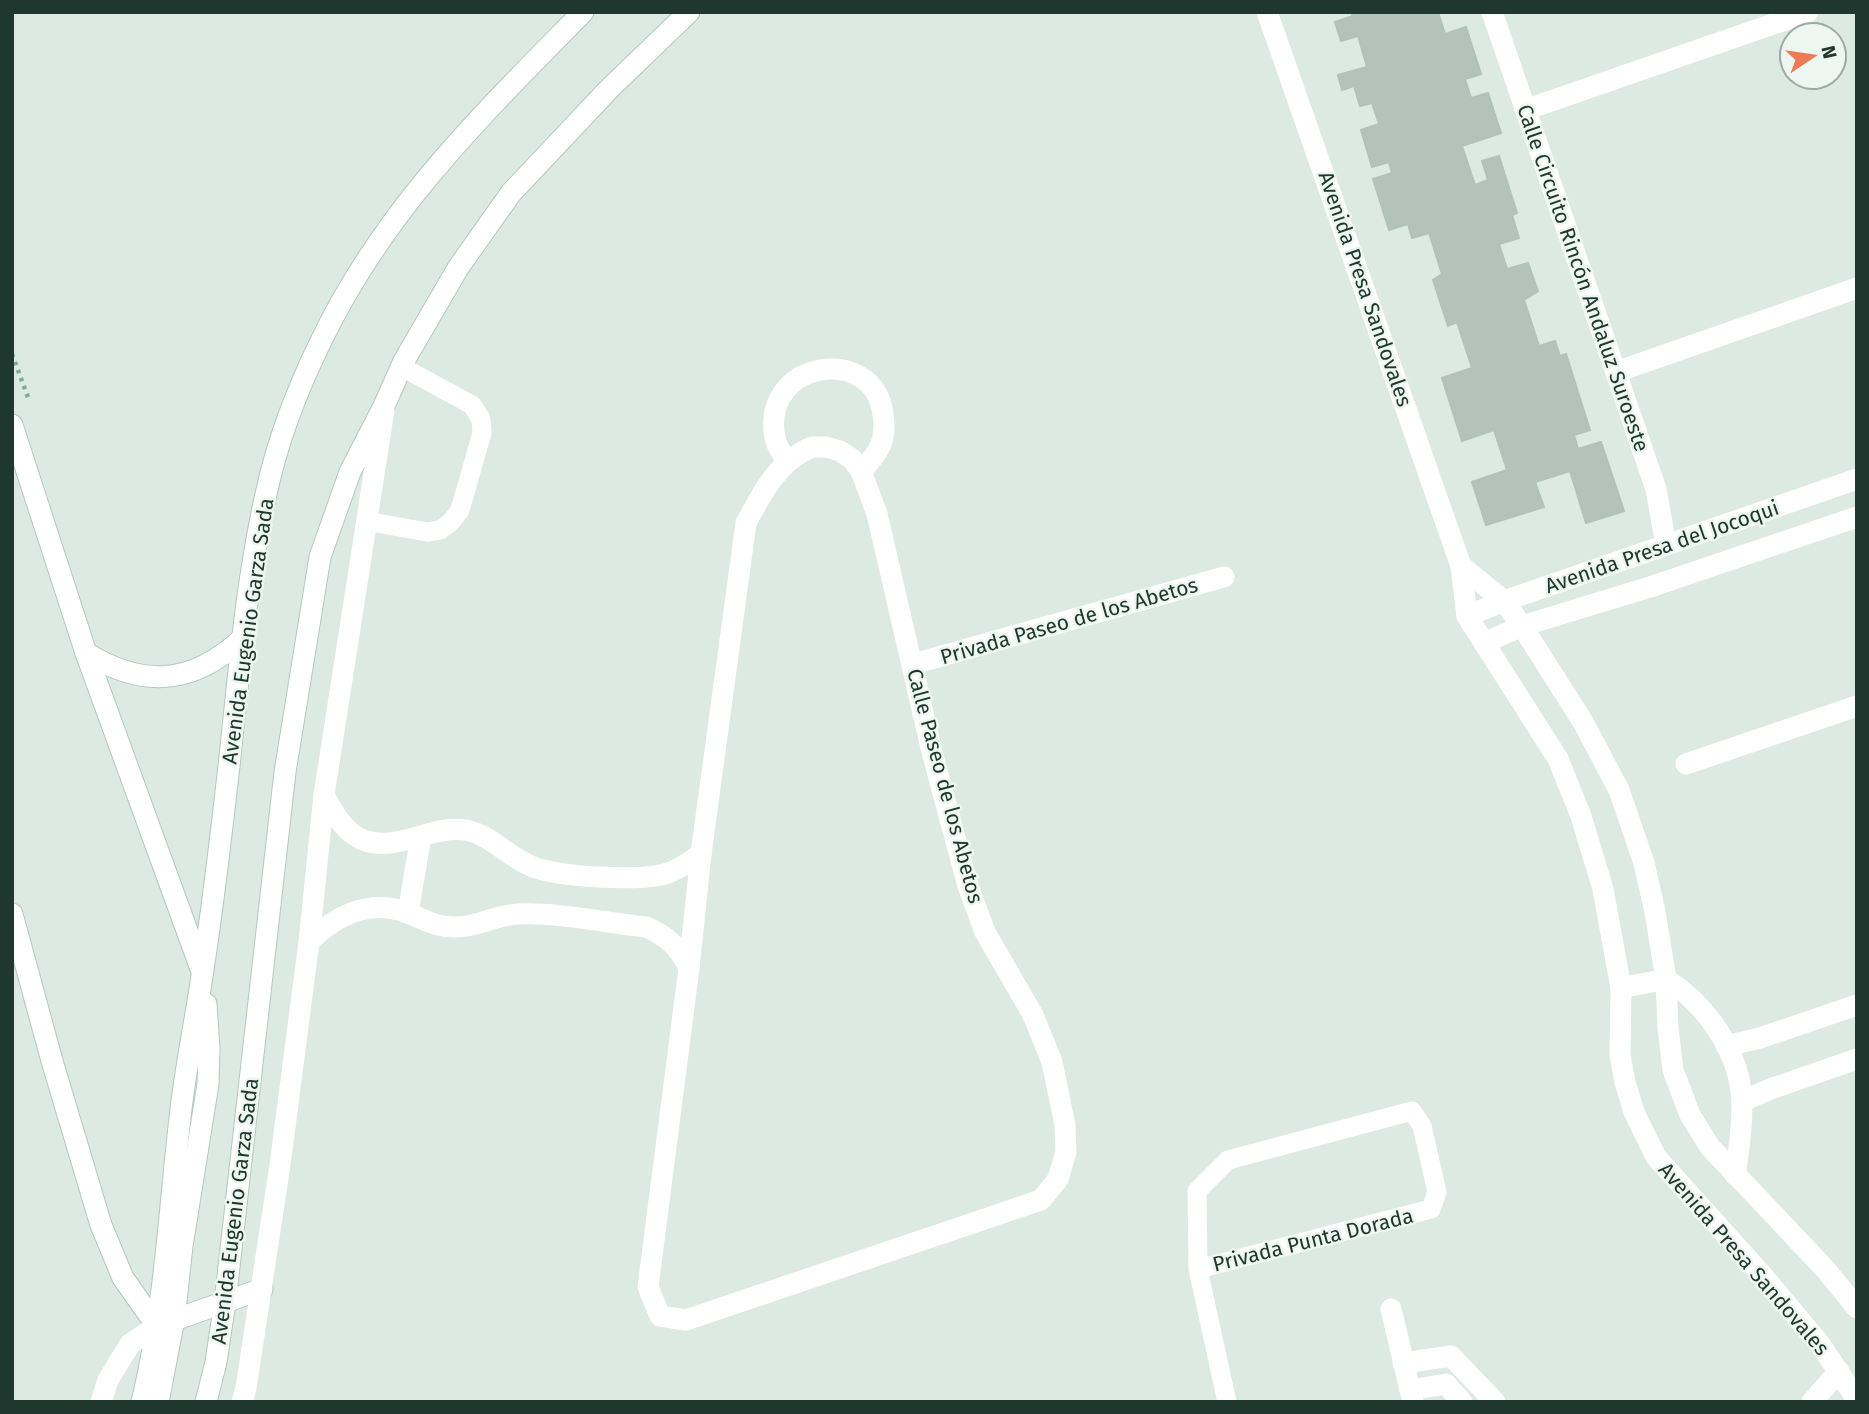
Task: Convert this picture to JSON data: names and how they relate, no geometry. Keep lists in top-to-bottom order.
{
  "streets": {
    "street": [
      "Calle Circuito Rincón Andaluz Suroeste",
      "Avenida Presa Sandovales",
      "Avenida Presa del Jocoqui",
      "Privada Paseo de los Abetos",
      "Avenida Eugenio Garza Sada",
      "Calle Paseo de los Abetos"
    ],
    "lane": ["Privada Punta Dorada"]
  },
  "crossings": [
    ["Calle Circuito Rincón Andaluz Suroeste", "Avenida Presa del Jocoqui"],
    ["Avenida Presa Sandovales", "Avenida Presa del Jocoqui"],
    ["Privada Paseo de los Abetos", "Calle Paseo de los Abetos"]
  ],
  "north": "right"
}
